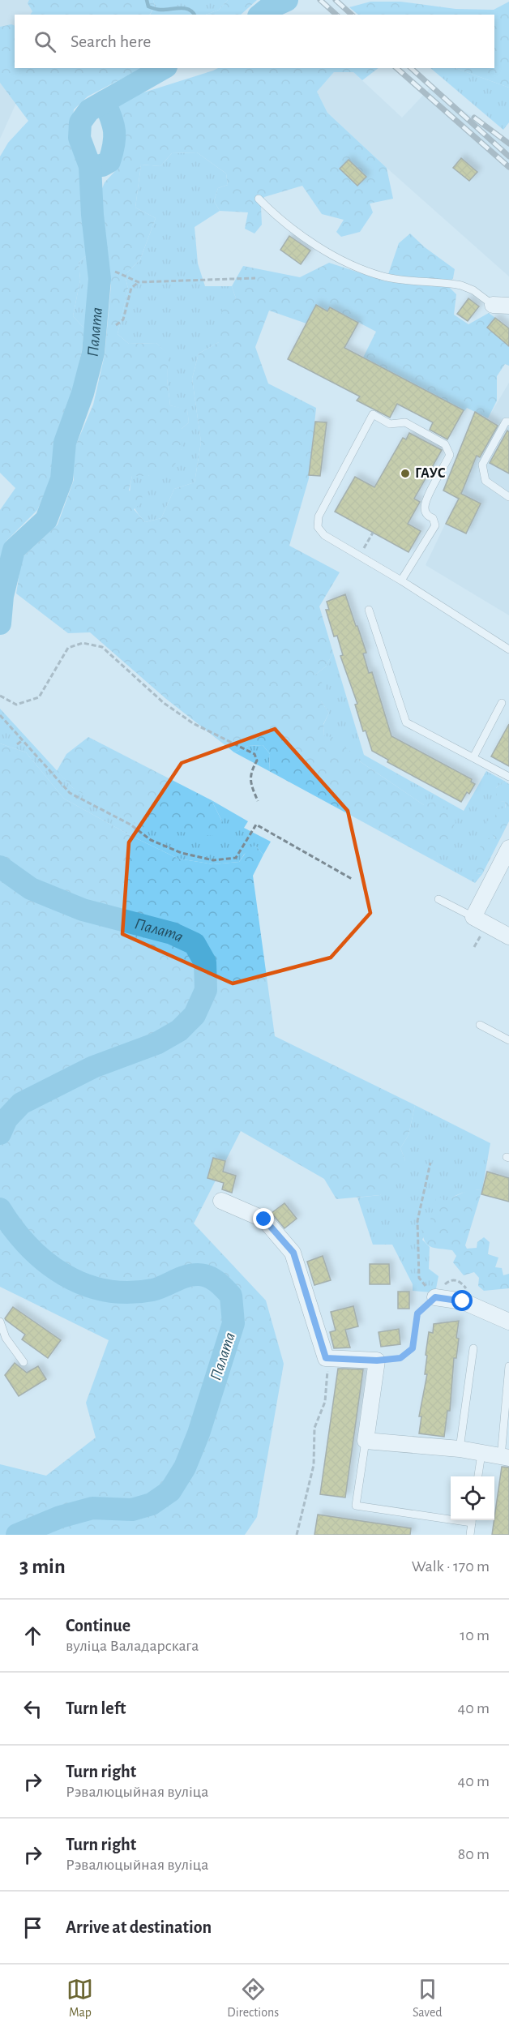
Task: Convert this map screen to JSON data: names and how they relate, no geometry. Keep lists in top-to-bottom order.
{
  "water": ["Палата"],
  "places": ["ГАУС"],
  "page": {
    "search": "Search here",
    "heading": ["3 min", "Walk · 170 m"],
    "list": [
      ["Continue", "вуліца Валадарскага", "10 m"],
      ["Turn left", "40 m"],
      ["Turn right", "Рэвалюцыйная вуліца", "40 m"],
      ["Turn right", "Рэвалюцыйная вуліца", "80 m"],
      "Arrive at destination"
    ],
    "nav": ["Map", "Directions", "Saved"]
  }
}
